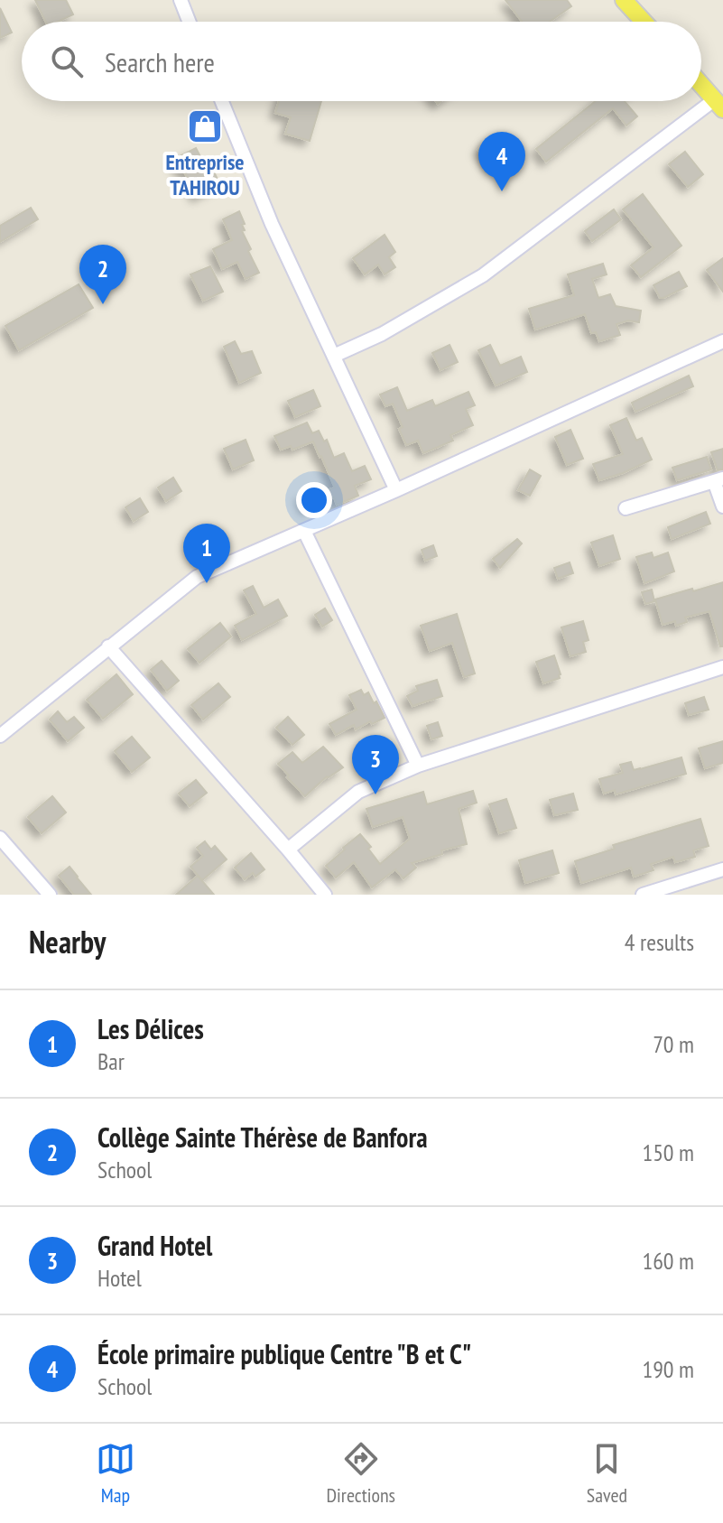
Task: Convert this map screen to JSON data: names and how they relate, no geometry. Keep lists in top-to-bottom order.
{
  "places": {
    "shop": ["Entreprise TAHIROU"]
  },
  "page": {
    "search": "Search here",
    "pins": [
      "4",
      "2",
      "1",
      "3"
    ],
    "heading": ["Nearby", "4 results"],
    "list": [
      {
        "mark": "1",
        "name": "Les Délices",
        "note": "Bar",
        "value": "70 m"
      },
      {
        "mark": "2",
        "name": "Collège Sainte Thérèse de Banfora",
        "note": "School",
        "value": "150 m"
      },
      {
        "mark": "3",
        "name": "Grand Hotel",
        "note": "Hotel",
        "value": "160 m"
      },
      {
        "mark": "4",
        "name": "École primaire publique Centre \"B et C\"",
        "note": "School",
        "value": "190 m"
      }
    ],
    "nav": ["Map", "Directions", "Saved"]
  }
}
